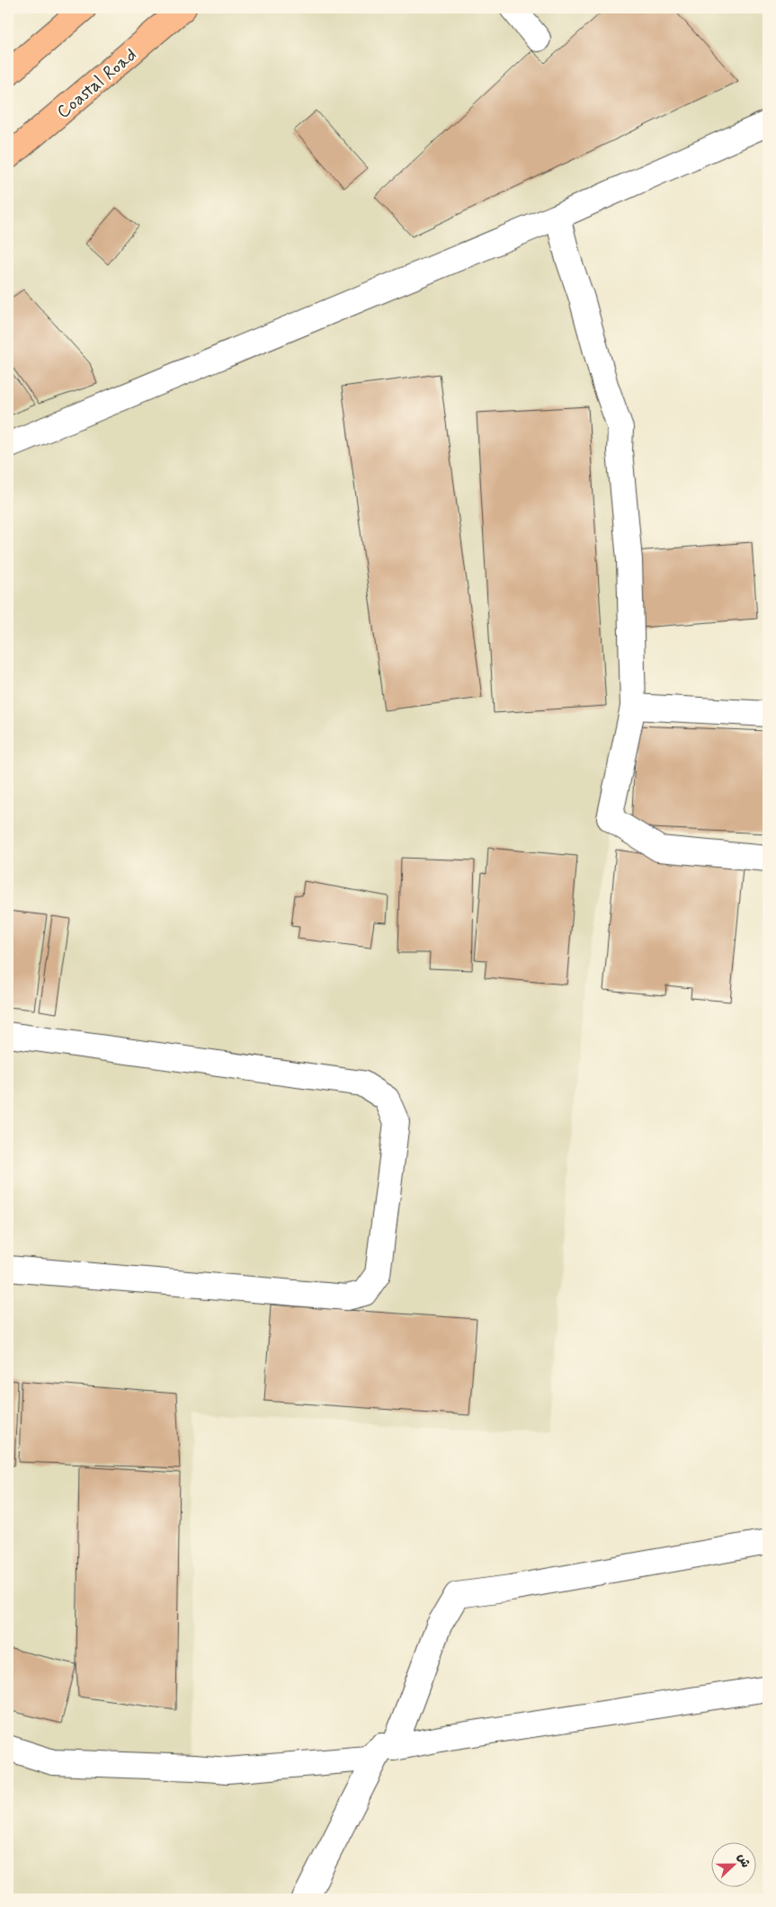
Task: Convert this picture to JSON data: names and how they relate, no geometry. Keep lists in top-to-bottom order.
{
  "streets": {
    "highway": ["Coastal Road"]
  },
  "north": "right"
}
